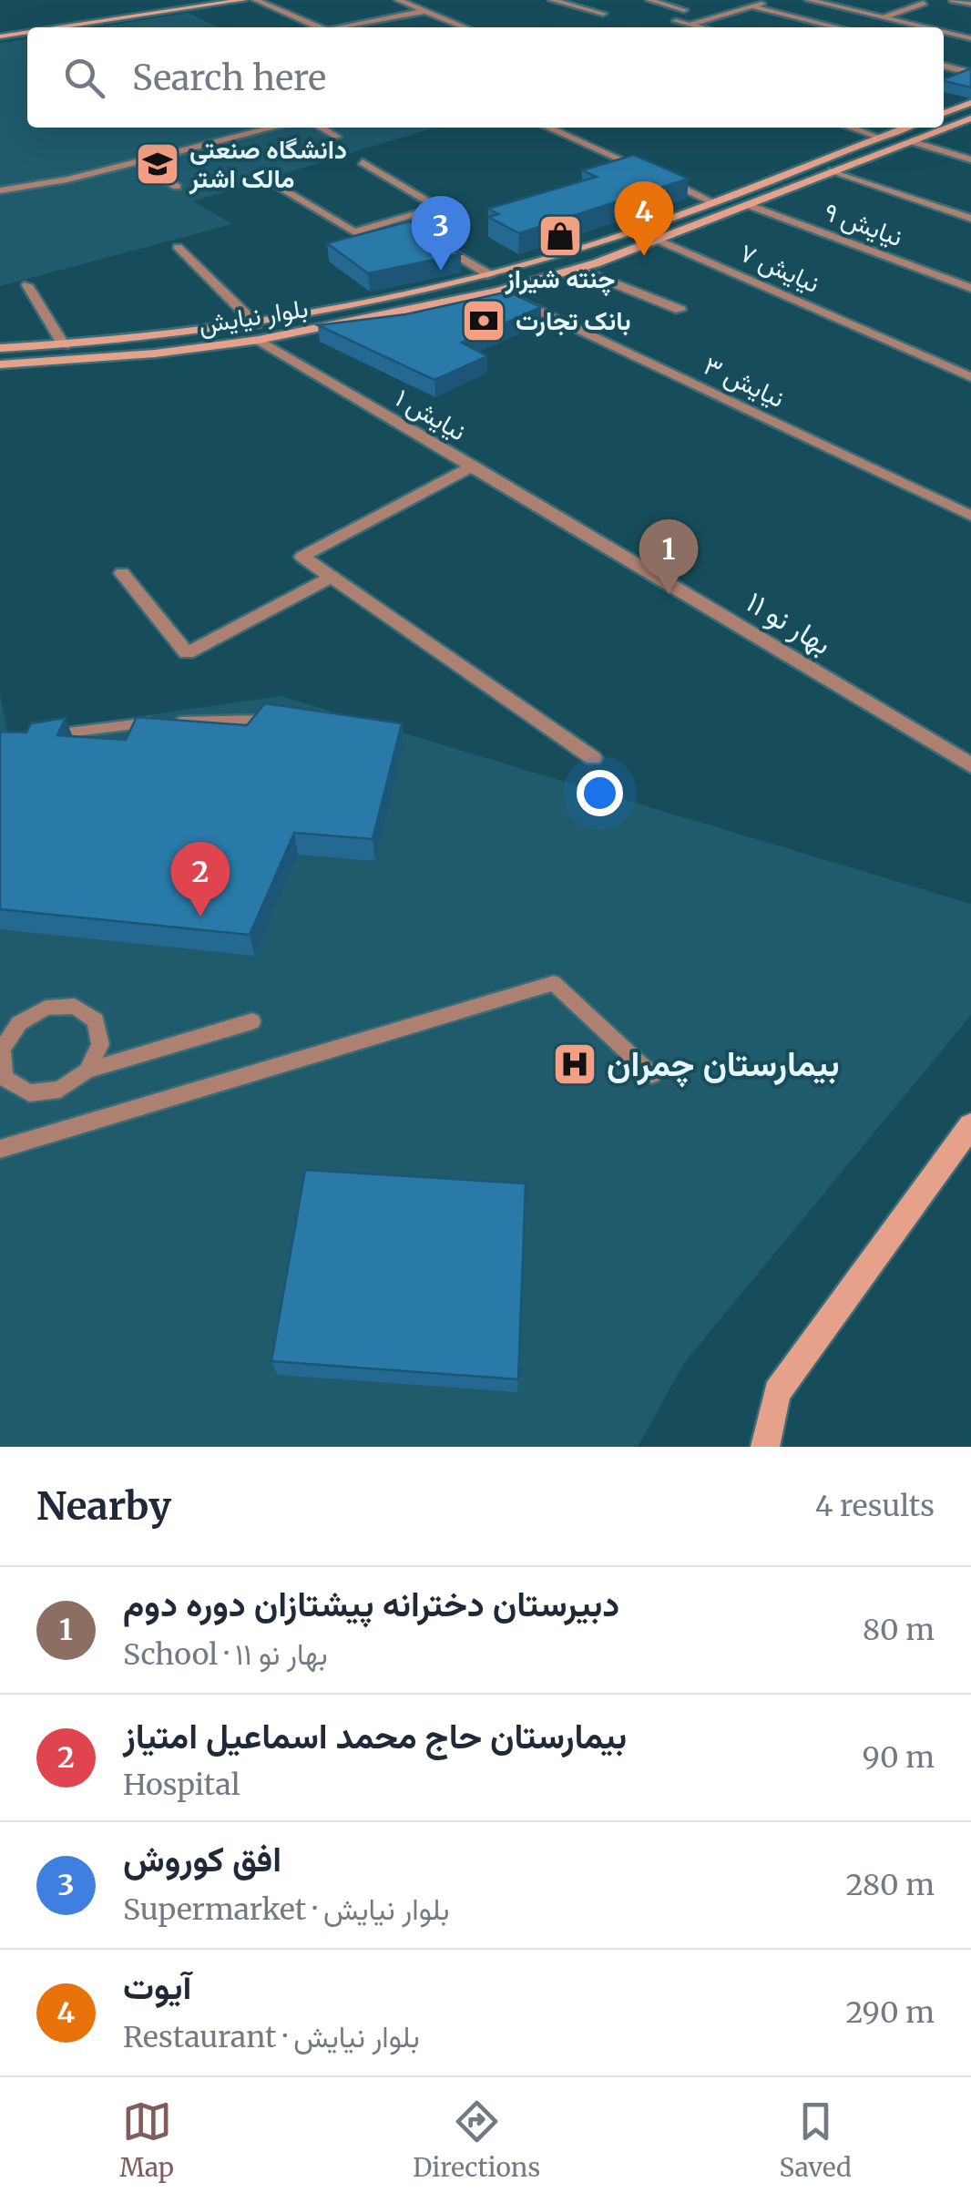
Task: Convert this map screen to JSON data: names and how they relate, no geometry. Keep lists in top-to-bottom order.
{
  "streets": {
    "main road": ["بلوار نیایش"],
    "street": [
      "نیایش ۹",
      "نیایش ۷",
      "نیایش ۳",
      "نیایش ۱",
      "۱۱ بهار نو"
    ]
  },
  "crossings": [
    ["نیایش ۹", "بلوار نیایش"],
    ["نیایش ۷", "بلوار نیایش"],
    ["بلوار نیایش", "نیایش ۳"],
    ["بلوار نیایش", "نیایش ۱"],
    ["نیایش ۱", "۱۱ بهار نو"]
  ],
  "places": {
    "school or university": ["دانشگاه صنعتی مالک اشتر"],
    "shop": ["چنته شیراز"],
    "bank": ["بانک تجارت"],
    "hospital": ["بیمارستان چمران"]
  },
  "page": {
    "search": "Search here",
    "pins": [
      "4",
      "3",
      "1",
      "2"
    ],
    "heading": ["Nearby", "4 results"],
    "list": [
      {
        "mark": "1",
        "name": "دبیرستان دخترانه پیشتازان دوره دوم",
        "note": "School · ۱۱ بهار نو",
        "value": "80 m"
      },
      {
        "mark": "2",
        "name": "بیمارستان حاج محمد اسماعیل امتیاز",
        "note": "Hospital",
        "value": "90 m"
      },
      {
        "mark": "3",
        "name": "افق کوروش",
        "note": "Supermarket · بلوار نیایش",
        "value": "280 m"
      },
      {
        "mark": "4",
        "name": "آیوت",
        "note": "Restaurant · بلوار نیایش",
        "value": "290 m"
      }
    ],
    "nav": ["Map", "Directions", "Saved"]
  }
}
